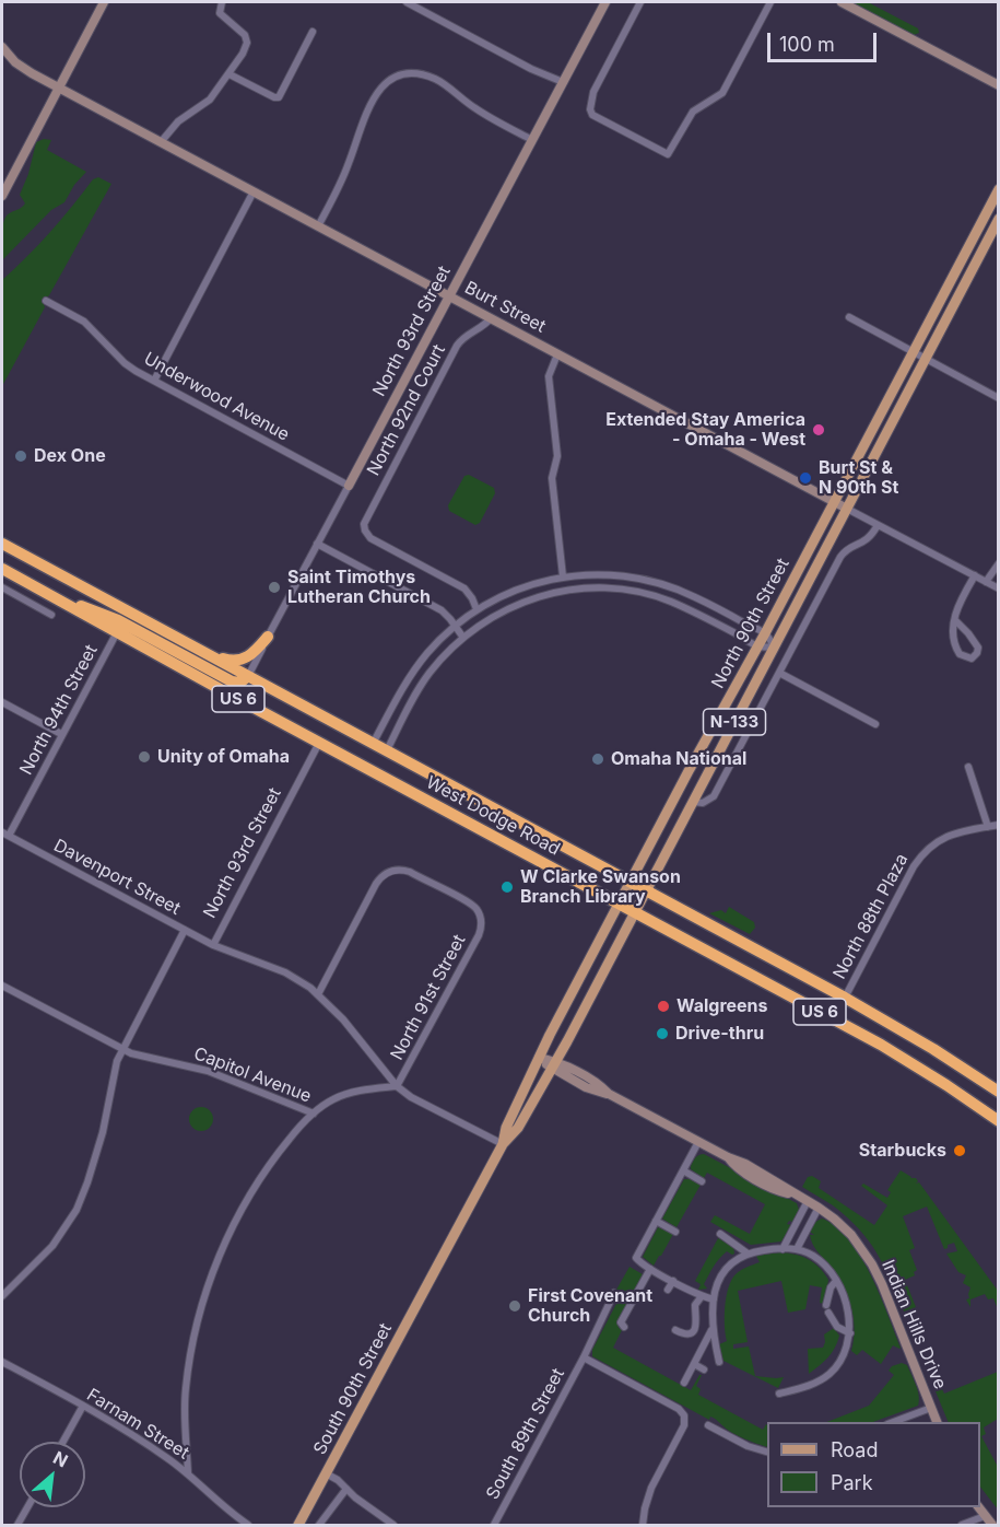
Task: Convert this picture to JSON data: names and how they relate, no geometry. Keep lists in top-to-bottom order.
{
  "streets": {
    "highway": ["US 6", "West Dodge Road"],
    "main road": ["North 90th Street", "N-133", "South 90th Street"],
    "street": [
      "Burt Street",
      "North 93rd Street",
      "Underwood Avenue",
      "North 92nd Court",
      "North 94th Street",
      "Davenport Street",
      "North 88th Plaza",
      "North 91st Street",
      "Capitol Avenue",
      "Indian Hills Drive",
      "Farnam Street",
      "South 89th Street"
    ]
  },
  "crossings": [
    ["Burt Street", "North 93rd Street"],
    ["Burt Street", "North 92nd Court"],
    ["Burt Street", "North 90th Street"],
    ["North 93rd Street", "Underwood Avenue"],
    ["North 93rd Street", "West Dodge Road"],
    ["North 93rd Street", "Davenport Street"],
    ["North 93rd Street", "Capitol Avenue"],
    ["North 90th Street", "West Dodge Road"],
    ["North 90th Street", "Davenport Street"],
    ["North 90th Street", "Indian Hills Drive"],
    ["North 90th Street", "South 90th Street"],
    ["North 94th Street", "West Dodge Road"],
    ["North 94th Street", "Davenport Street"],
    ["West Dodge Road", "North 88th Plaza"],
    ["Davenport Street", "North 91st Street"]
  ],
  "places": [
    "Extended Stay America - Omaha - West",
    "Dex One",
    "Burt St & N 90th St",
    "Saint Timothys Lutheran Church",
    "Unity of Omaha",
    "Omaha National",
    "W Clarke Swanson Branch Library",
    "Walgreens",
    "Drive-thru",
    "Starbucks",
    "First Covenant Church"
  ],
  "legend": ["Road", "Park"],
  "scale_bar": "100 m",
  "north": "top right"
}
